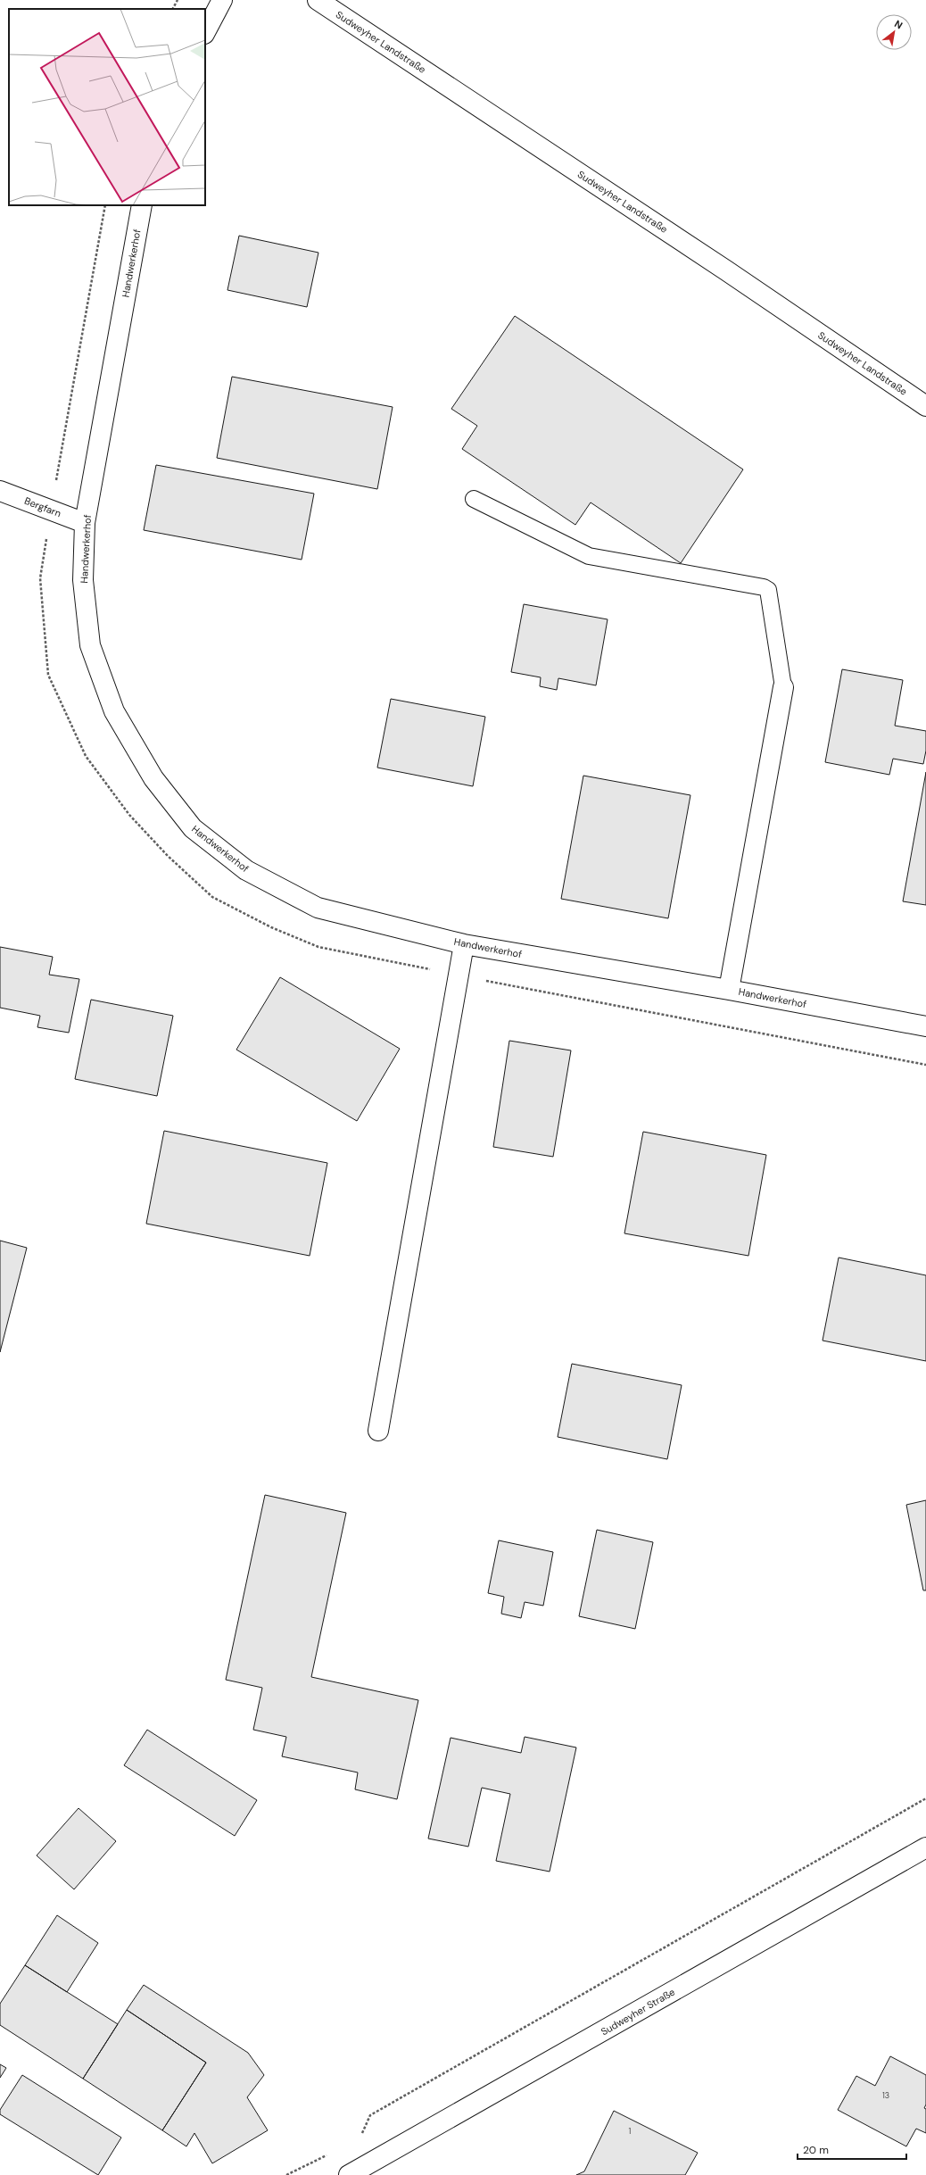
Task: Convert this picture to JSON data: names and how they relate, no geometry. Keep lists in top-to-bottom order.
{
  "streets": {
    "street": [
      "Sudweyher Landstraße",
      "Handwerkerhof",
      "Bergfarn",
      "Sudweyher Straße"
    ]
  },
  "crossings": [
    ["Handwerkerhof", "Bergfarn"]
  ],
  "house_numbers": ["13", "1"],
  "scale_bar": "20 m",
  "north": "top right"
}
